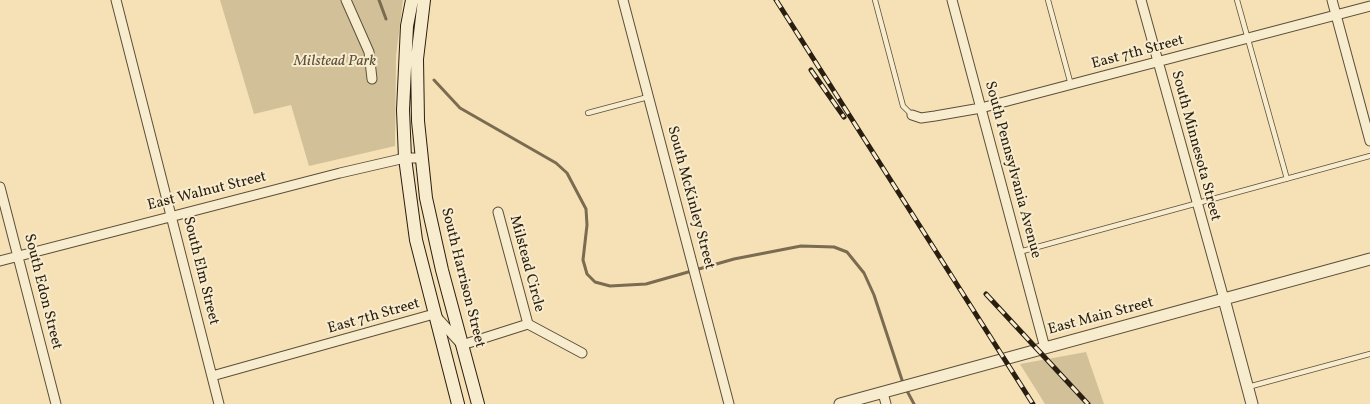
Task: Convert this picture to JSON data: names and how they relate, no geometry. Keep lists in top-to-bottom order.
{
  "streets": {
    "main road": ["South Harrison Street"],
    "street": [
      "East 7th Street",
      "South Minnesota Street",
      "South Pennsylvania Avenue",
      "East Walnut Street",
      "South McKinley Street",
      "Milstead Circle",
      "South Elm Street",
      "South Edon Street",
      "East Main Street"
    ]
  },
  "crossings": [
    ["East 7th Street", "South Minnesota Street"],
    ["East 7th Street", "South Pennsylvania Avenue"],
    ["East 7th Street", "South Elm Street"],
    ["East 7th Street", "South Harrison Street"],
    ["South Minnesota Street", "East Main Street"],
    ["South Pennsylvania Avenue", "East Main Street"],
    ["East Walnut Street", "South Elm Street"],
    ["East Walnut Street", "South Harrison Street"],
    ["East Walnut Street", "South Edon Street"]
  ],
  "parks": ["Milstead Park"]
}
